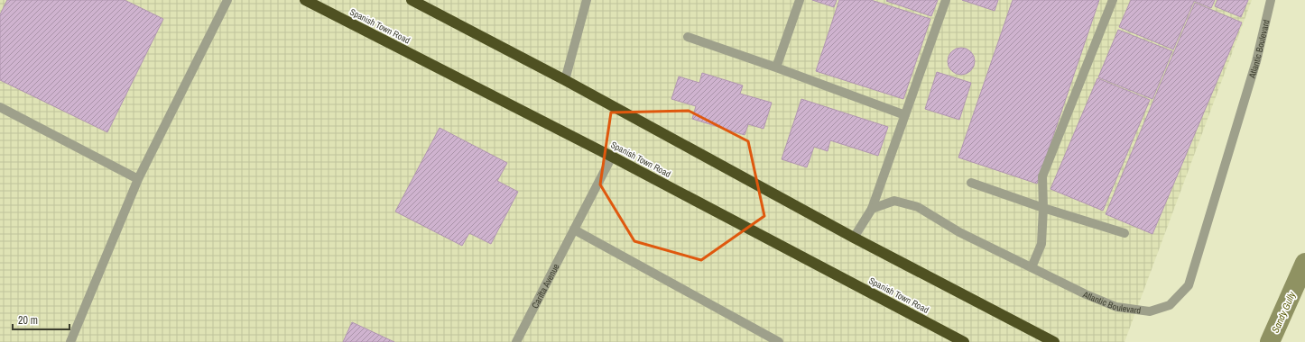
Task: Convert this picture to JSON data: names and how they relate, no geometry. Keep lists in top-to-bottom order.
{
  "streets": {
    "highway": ["Spanish Town Road"],
    "street": ["Atlantic Boulevard", "Carifta Avenue"]
  },
  "crossings": [
    ["Spanish Town Road", "Carifta Avenue"]
  ],
  "water": ["Sandy Gully"],
  "scale_bar": "20 m"
}
